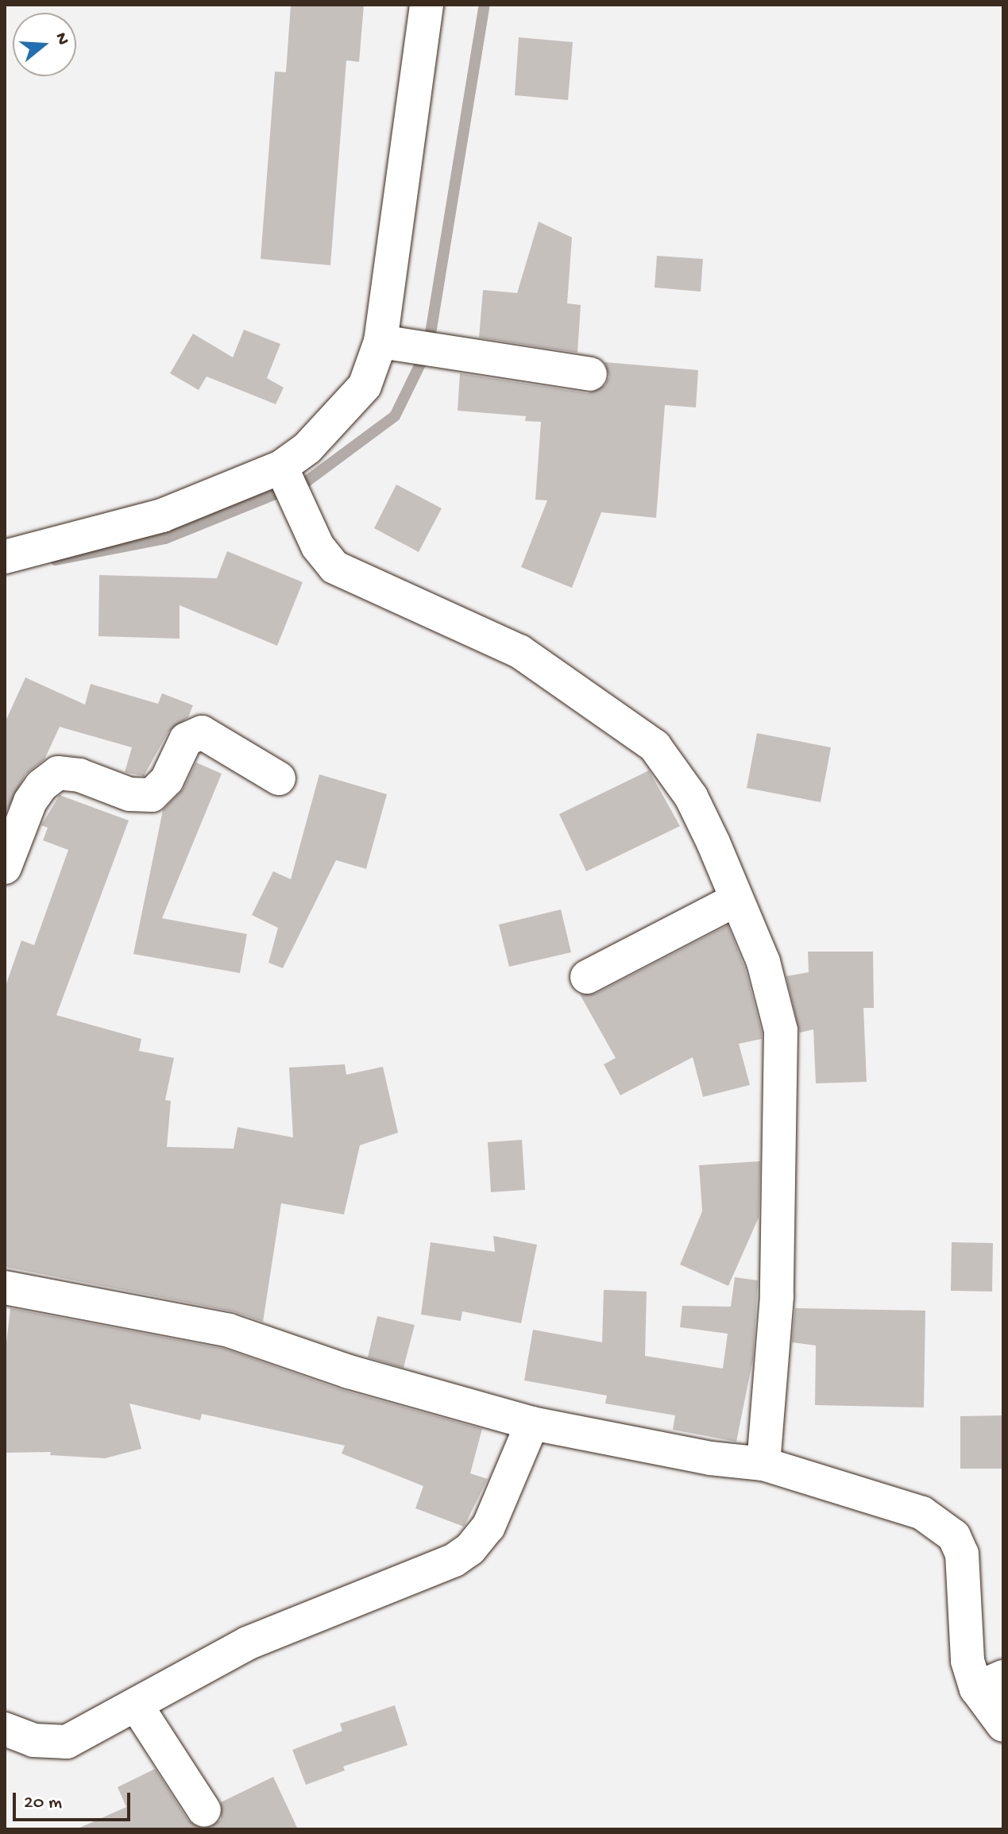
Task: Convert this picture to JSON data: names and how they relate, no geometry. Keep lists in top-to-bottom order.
{
  "scale_bar": "20 m",
  "north": "right"
}
